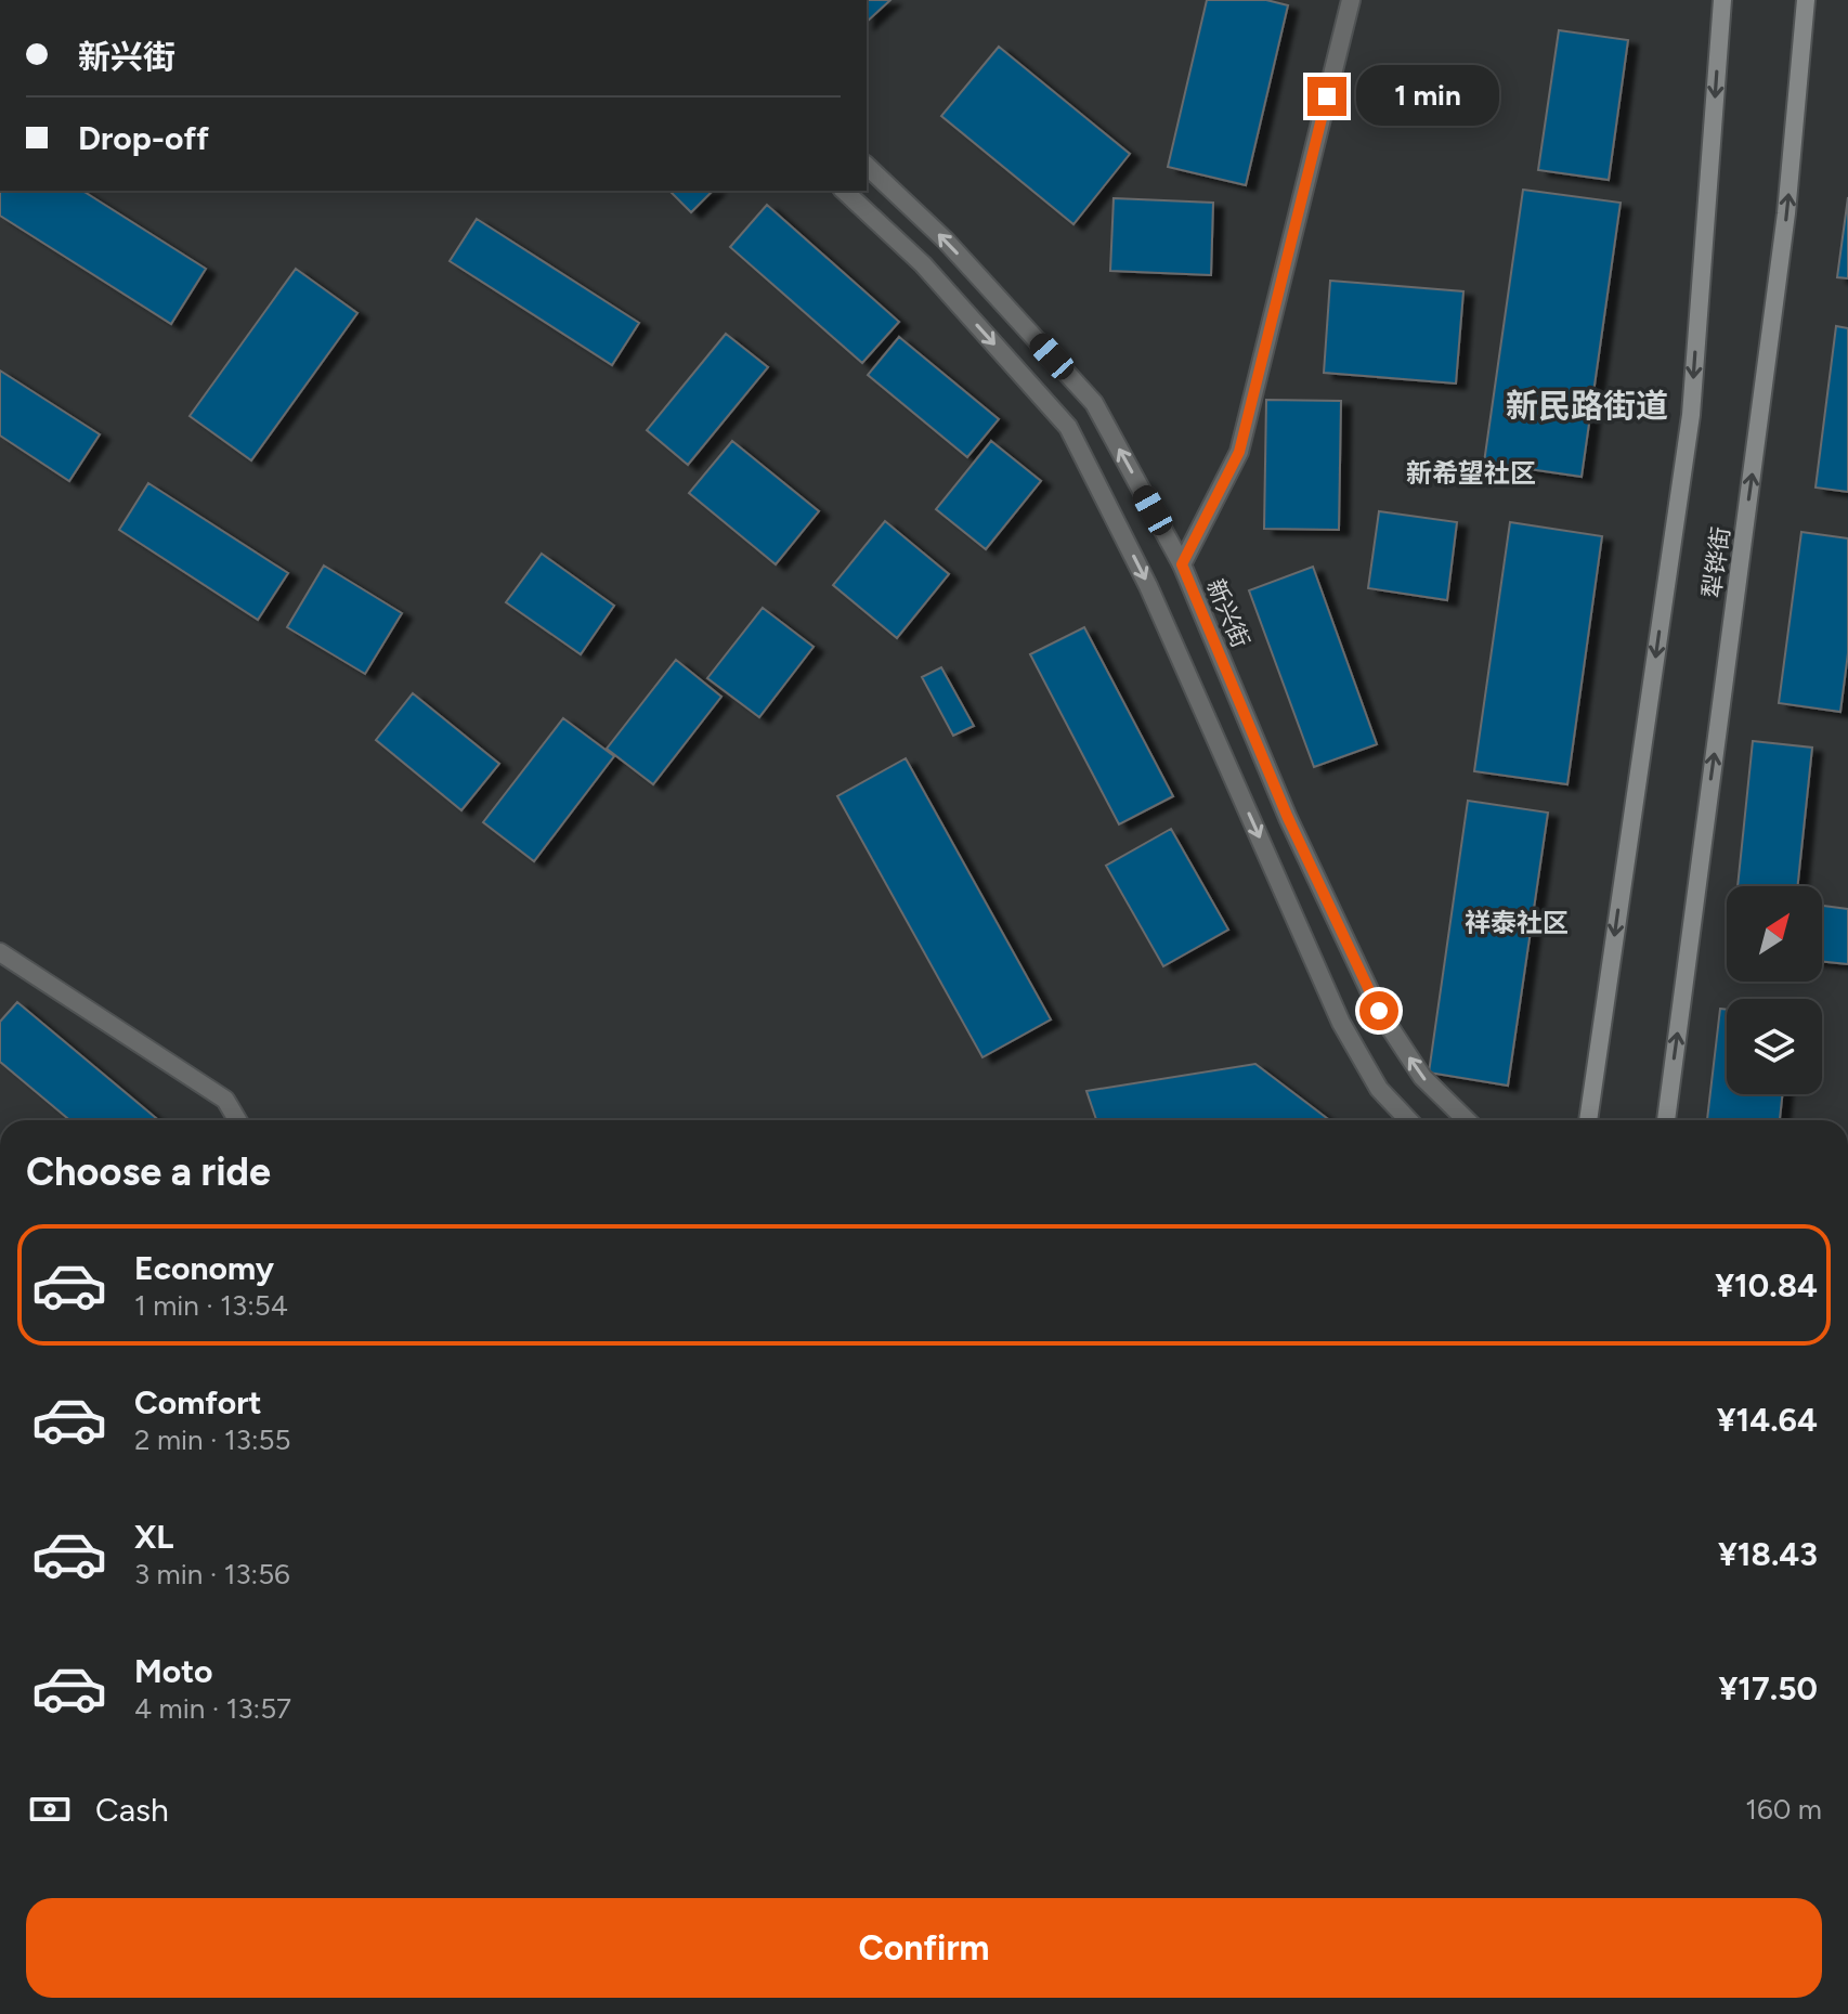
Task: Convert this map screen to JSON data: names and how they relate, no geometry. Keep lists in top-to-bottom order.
{
  "streets": {
    "main road": ["犁铧街"],
    "street": ["新兴街"]
  },
  "districts": ["新民路街道", "新希望社区", "祥泰社区"],
  "north": "top right",
  "page": {
    "banner": ["新兴街", "Drop-off"],
    "bubble": "1 min",
    "heading": "Choose a ride",
    "list": [
      {
        "name": "Economy",
        "note": "1 min · 13:54",
        "value": "¥10.84"
      },
      {
        "name": "Comfort",
        "note": "2 min · 13:55",
        "value": "¥14.64"
      },
      {
        "name": "XL",
        "note": "3 min · 13:56",
        "value": "¥18.43"
      },
      {
        "name": "Moto",
        "note": "4 min · 13:57",
        "value": "¥17.50"
      }
    ],
    "pay": ["Cash", "160 m"],
    "buttons": "Confirm"
  }
}
